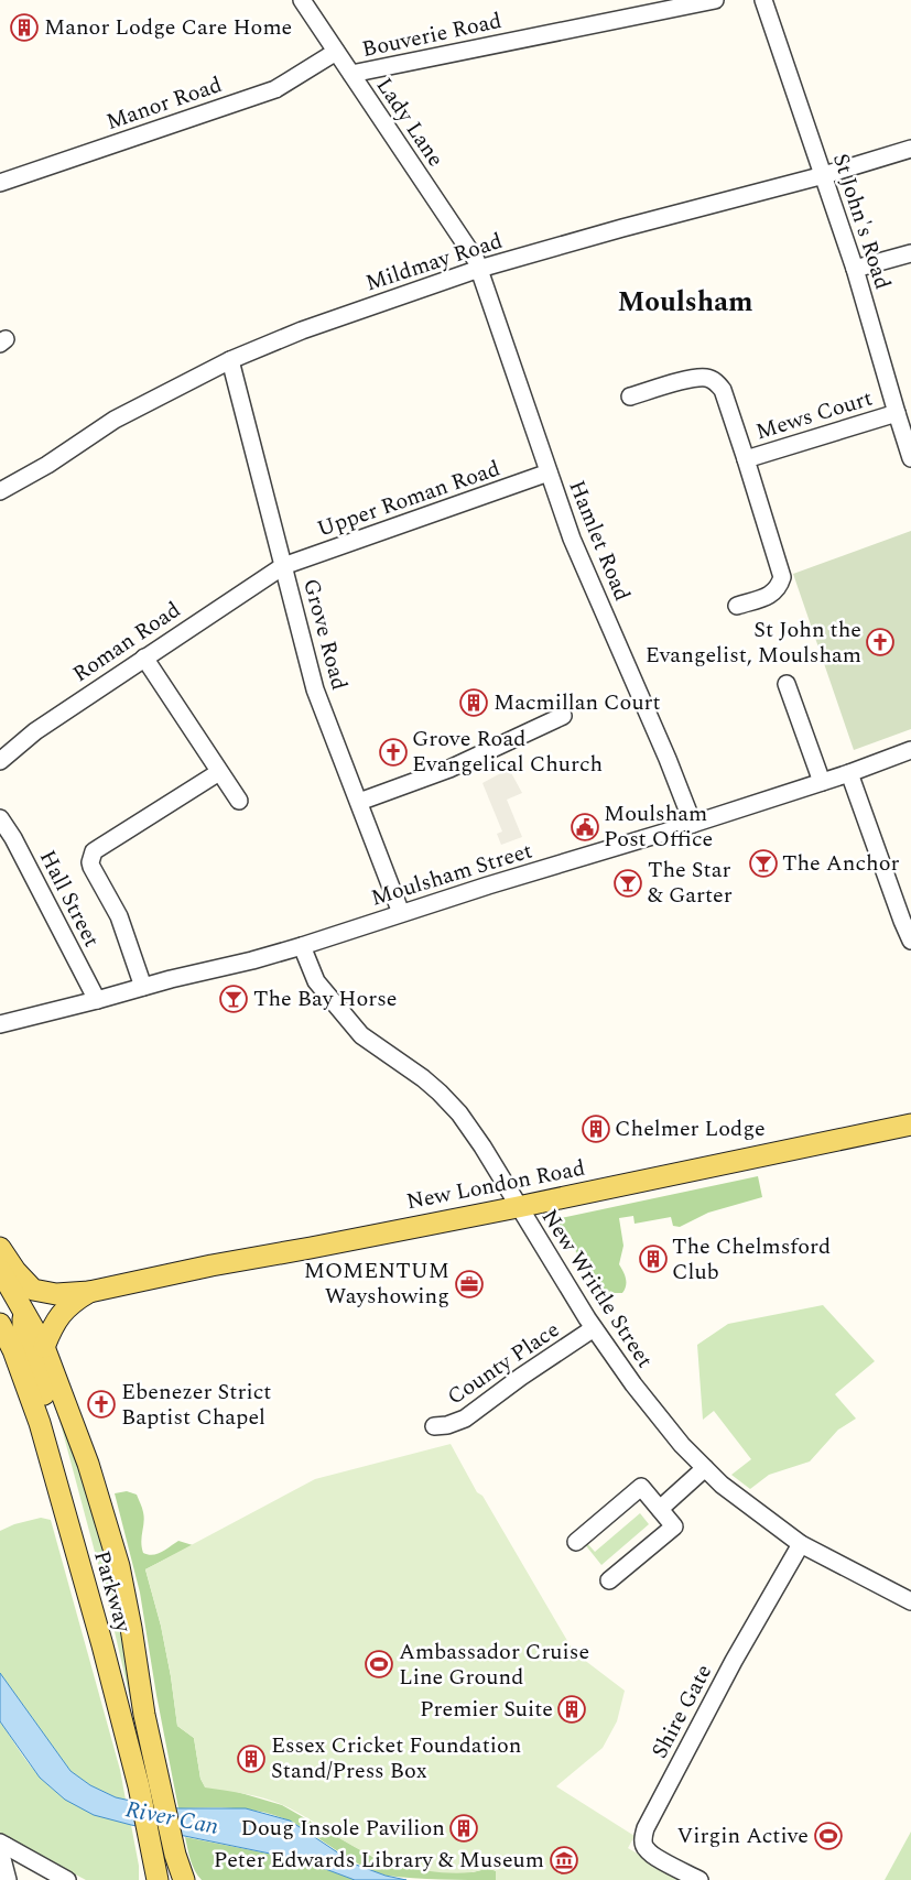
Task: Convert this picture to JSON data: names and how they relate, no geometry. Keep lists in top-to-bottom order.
{
  "streets": {
    "main road": ["New London Road", "Parkway"],
    "street": [
      "Bouverie Road",
      "Manor Road",
      "Lady Lane",
      "St John's Road",
      "Mildmay Road",
      "Mews Court",
      "Upper Roman Road",
      "Hamlet Road",
      "Grove Road",
      "Roman Road",
      "Moulsham Street",
      "Hall Street",
      "New Writtle Street",
      "County Place",
      "Shire Gate"
    ]
  },
  "crossings": [
    ["Bouverie Road", "Lady Lane"],
    ["Manor Road", "Lady Lane"],
    ["Lady Lane", "Mildmay Road"],
    ["Lady Lane", "Hamlet Road"],
    ["St John's Road", "Mildmay Road"],
    ["St John's Road", "Mews Court"],
    ["Mildmay Road", "Hamlet Road"],
    ["Mildmay Road", "Grove Road"],
    ["Upper Roman Road", "Hamlet Road"],
    ["Upper Roman Road", "Grove Road"],
    ["Upper Roman Road", "Roman Road"],
    ["Hamlet Road", "Moulsham Street"],
    ["Grove Road", "Roman Road"],
    ["Grove Road", "Moulsham Street"],
    ["Moulsham Street", "Hall Street"],
    ["Moulsham Street", "New Writtle Street"],
    ["New London Road", "New Writtle Street"],
    ["New London Road", "Parkway"],
    ["New Writtle Street", "County Place"],
    ["New Writtle Street", "Shire Gate"]
  ],
  "districts": ["Moulsham"],
  "water": ["River Can"],
  "places": {
    "building": [
      "Manor Lodge Care Home",
      "Macmillan Court",
      "Chelmer Lodge",
      "The Chelmsford Club",
      "Premier Suite",
      "Essex Cricket Foundation Stand/Press Box",
      "Doug Insole Pavilion"
    ],
    "church": ["St John the Evangelist, Moulsham", "Grove Road Evangelical Church", "Ebenezer Strict Baptist Chapel"],
    "public building": ["Moulsham Post Office"],
    "bar": ["The Anchor", "The Star & Garter", "The Bay Horse"],
    "office": ["MOMENTUM Wayshowing"],
    "sports": ["Ambassador Cruise Line Ground", "Virgin Active"],
    "museum": ["Peter Edwards Library & Museum"]
  }
}
